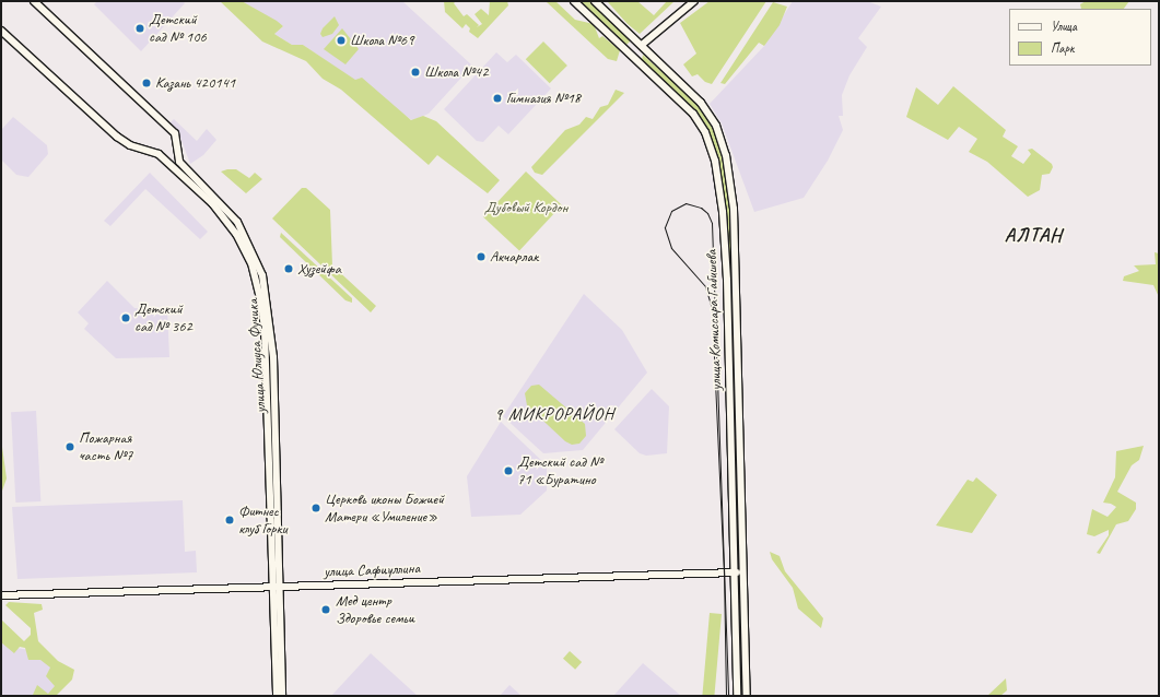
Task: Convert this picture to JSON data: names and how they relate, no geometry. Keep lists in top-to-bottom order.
{
  "streets": {
    "street": ["улица Комиссара Габишева", "улица Юлиуса Фучика", "улица Сафиуллина"]
  },
  "crossings": [
    ["улица Комиссара Габишева", "улица Сафиуллина"],
    ["улица Юлиуса Фучика", "улица Сафиуллина"]
  ],
  "districts": ["АЛТАН", "9 МИКРОРАЙОН"],
  "parks": ["Дубовый Кордон"],
  "places": [
    "Детский сад № 106",
    "Школа №69",
    "Школа №42",
    "Казань 420141",
    "Гимназия №18",
    "Акчарлак",
    "Хузейфа",
    "Детский сад № 362",
    "Пожарная часть №7",
    "Детский сад № 71 «Буратино",
    "Церковь иконы Божией Матери «Умиление»",
    "Фитнес клуб Горки",
    "Мед центр Здоровье семьи"
  ],
  "legend": ["Улица", "Парк"]
}
